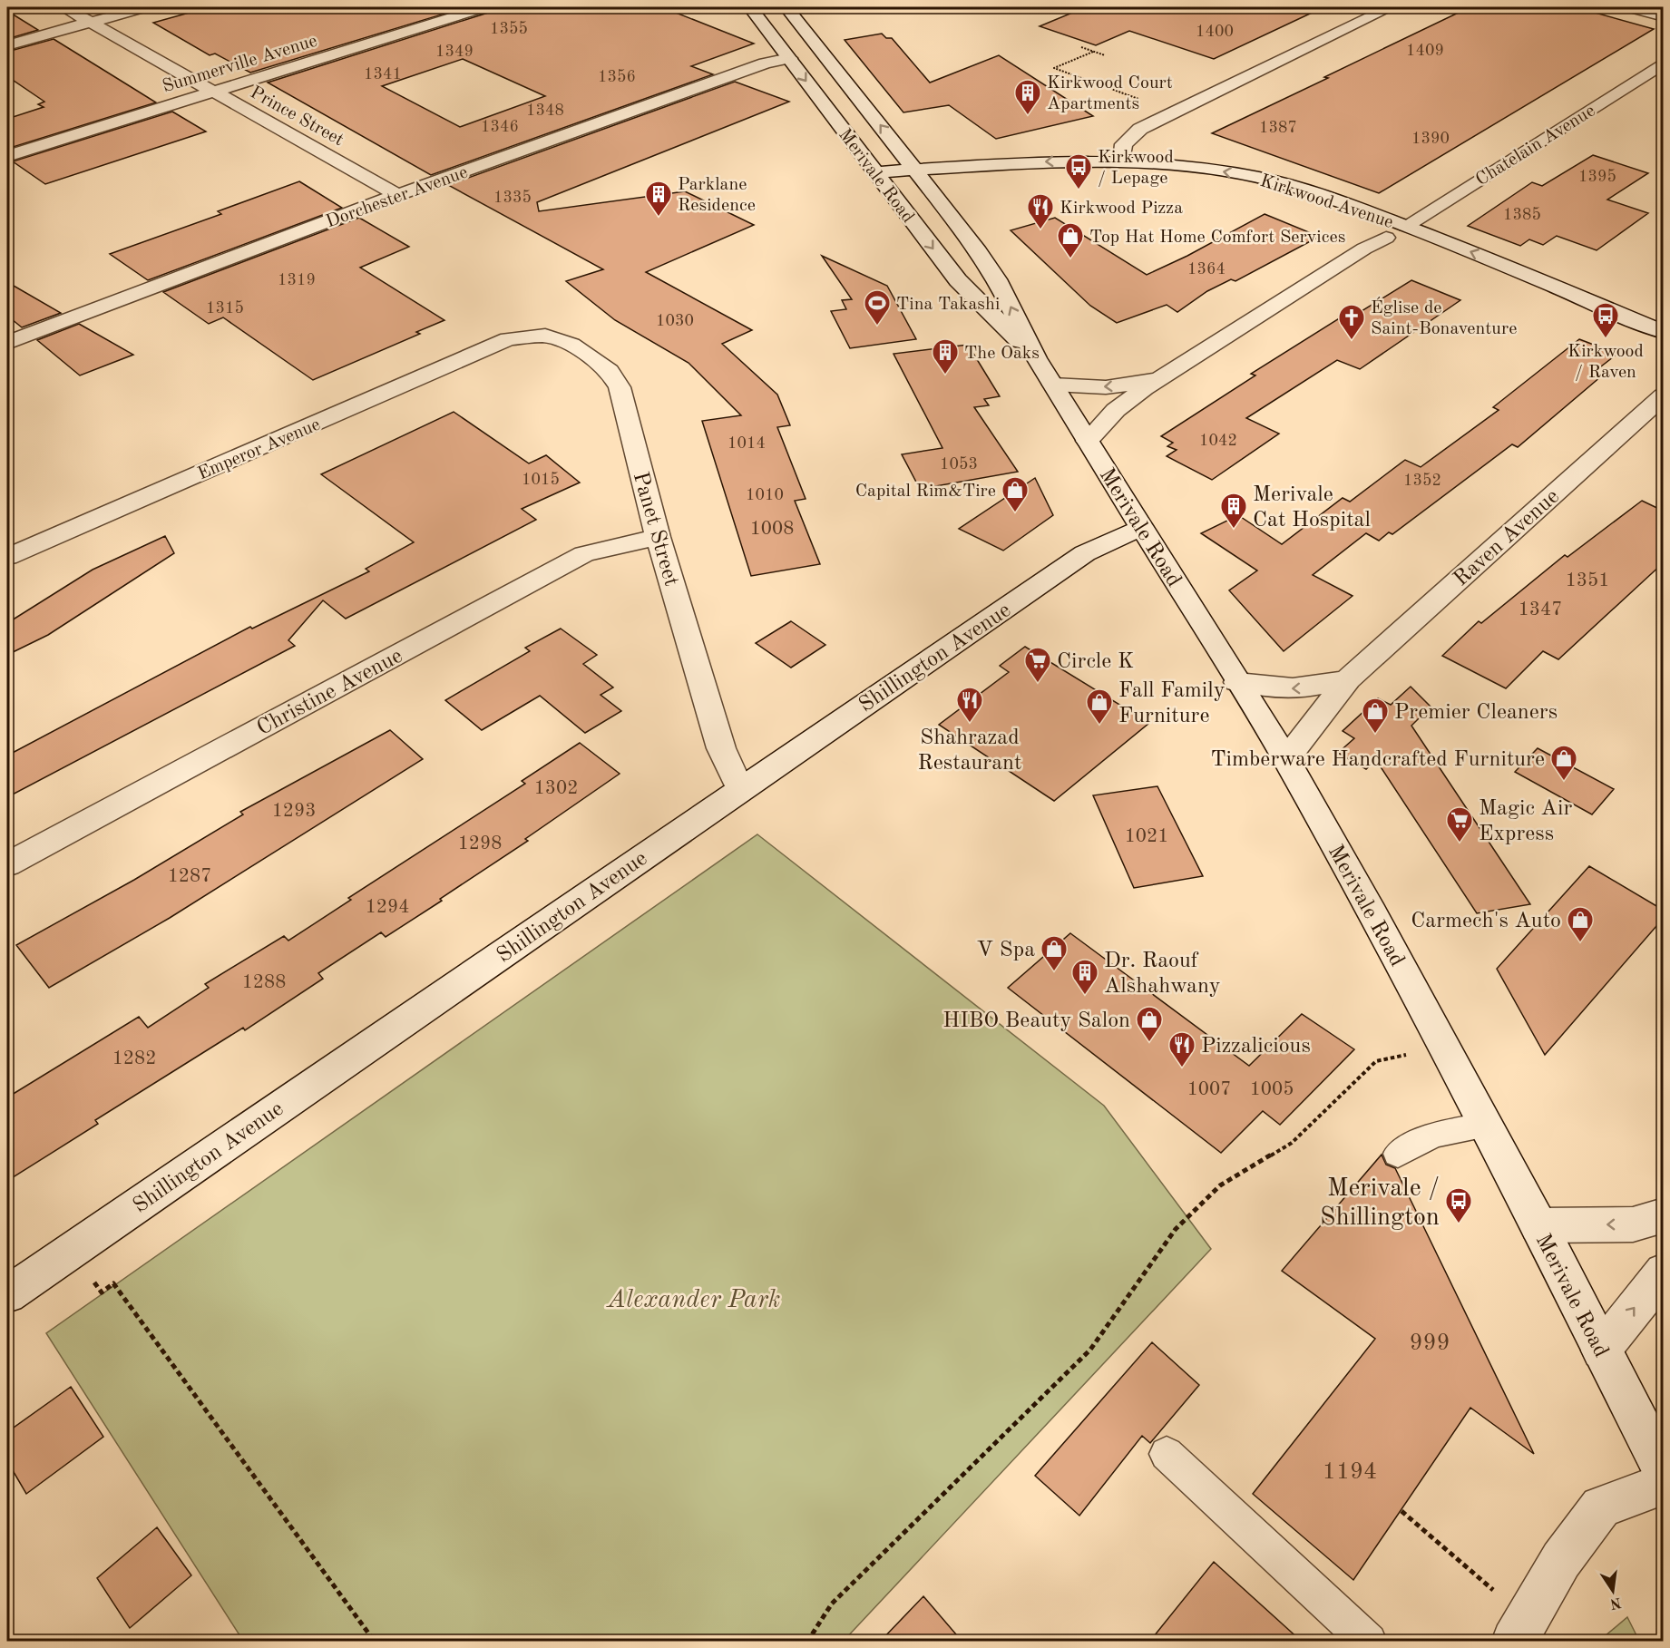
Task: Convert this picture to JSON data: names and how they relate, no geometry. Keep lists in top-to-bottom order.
{
  "streets": {
    "street": [
      "Summerville Avenue",
      "Prince Street",
      "Chatelain Avenue",
      "Merivale Road",
      "Dorchester Avenue",
      "Kirkwood Avenue",
      "Emperor Avenue",
      "Panet Street",
      "Raven Avenue",
      "Shillington Avenue",
      "Christine Avenue"
    ]
  },
  "crossings": [
    ["Summerville Avenue", "Prince Street"],
    ["Prince Street", "Dorchester Avenue"],
    ["Chatelain Avenue", "Kirkwood Avenue"],
    ["Merivale Road", "Dorchester Avenue"],
    ["Merivale Road", "Kirkwood Avenue"],
    ["Merivale Road", "Raven Avenue"],
    ["Merivale Road", "Shillington Avenue"],
    ["Emperor Avenue", "Panet Street"],
    ["Panet Street", "Shillington Avenue"],
    ["Panet Street", "Christine Avenue"]
  ],
  "parks": ["Alexander Park"],
  "places": {
    "building": [
      "Kirkwood Court Apartments",
      "Parklane Residence",
      "The Oaks",
      "Merivale Cat Hospital",
      "Dr. Raouf Alshahwany"
    ],
    "bus stop": ["Kirkwood / Lepage", "Kirkwood / Raven", "Merivale / Shillington"],
    "restaurant": ["Kirkwood Pizza", "Shahrazad Restaurant", "Pizzalicious"],
    "shop": [
      "Top Hat Home Comfort Services",
      "Capital Rim&Tire",
      "Fall Family Furniture",
      "Premier Cleaners",
      "Timberware Handcrafted Furniture",
      "Carmech's Auto",
      "V Spa",
      "HIBO Beauty Salon"
    ],
    "sports": ["Tina Takashi"],
    "church": ["Église de Saint-Bonaventure"],
    "supermarket": ["Circle K", "Magic Air Express"]
  },
  "house_numbers": [
    "1355",
    "1400",
    "1409",
    "1349",
    "1341",
    "1356",
    "1348",
    "1346",
    "1387",
    "1390",
    "1395",
    "1335",
    "1385",
    "1364",
    "1319",
    "1315",
    "1030",
    "1042",
    "1014",
    "1053",
    "1015",
    "1352",
    "1010",
    "1008",
    "1351",
    "1347",
    "1302",
    "1293",
    "1021",
    "1298",
    "1287",
    "1294",
    "1288",
    "1282",
    "1007",
    "1005",
    "999",
    "1194"
  ],
  "north": "bottom"
}
